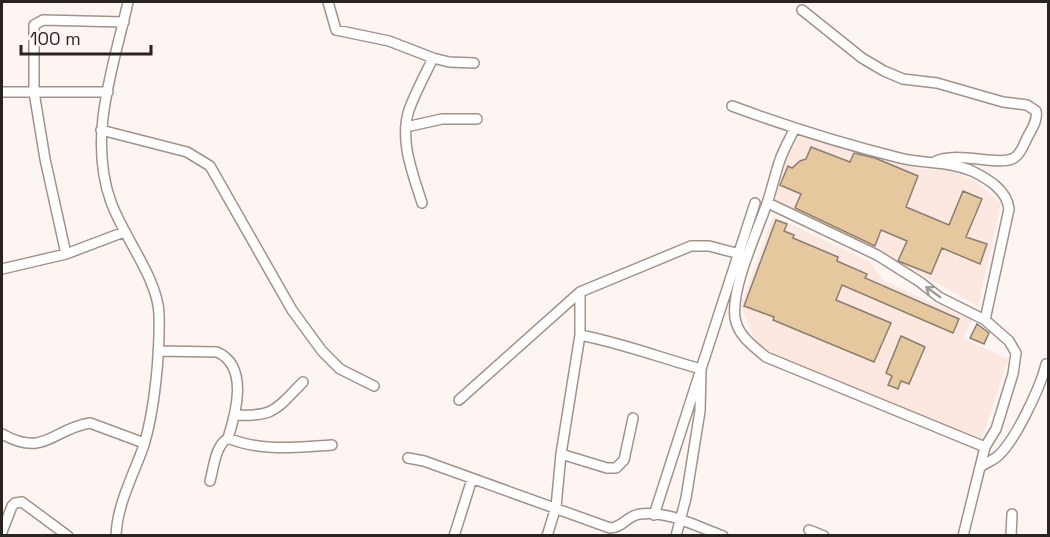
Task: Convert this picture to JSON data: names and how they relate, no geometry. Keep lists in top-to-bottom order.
{
  "scale_bar": "100 m"
}
